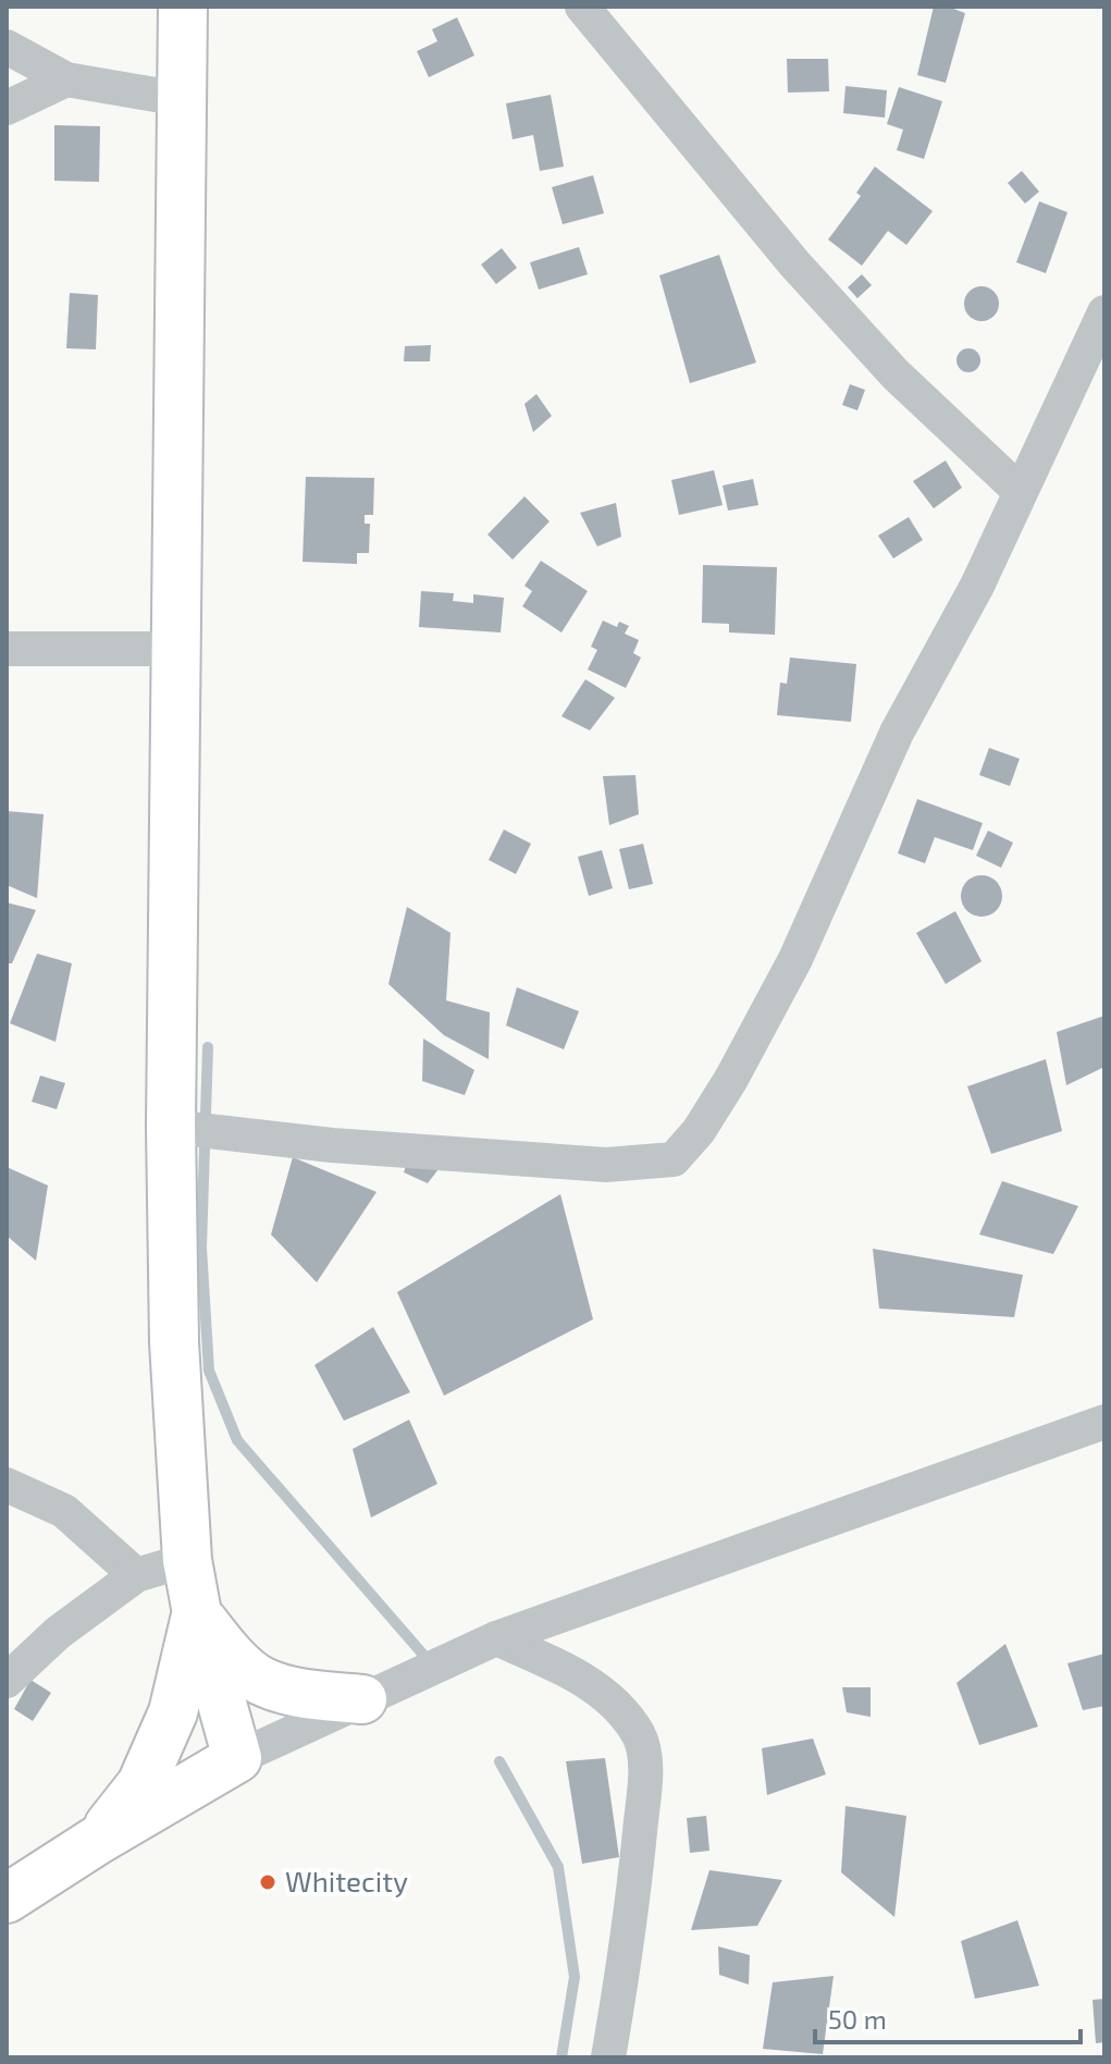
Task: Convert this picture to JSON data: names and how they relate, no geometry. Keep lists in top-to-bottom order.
{
  "places": ["Whitecity"],
  "scale_bar": "50 m"
}
